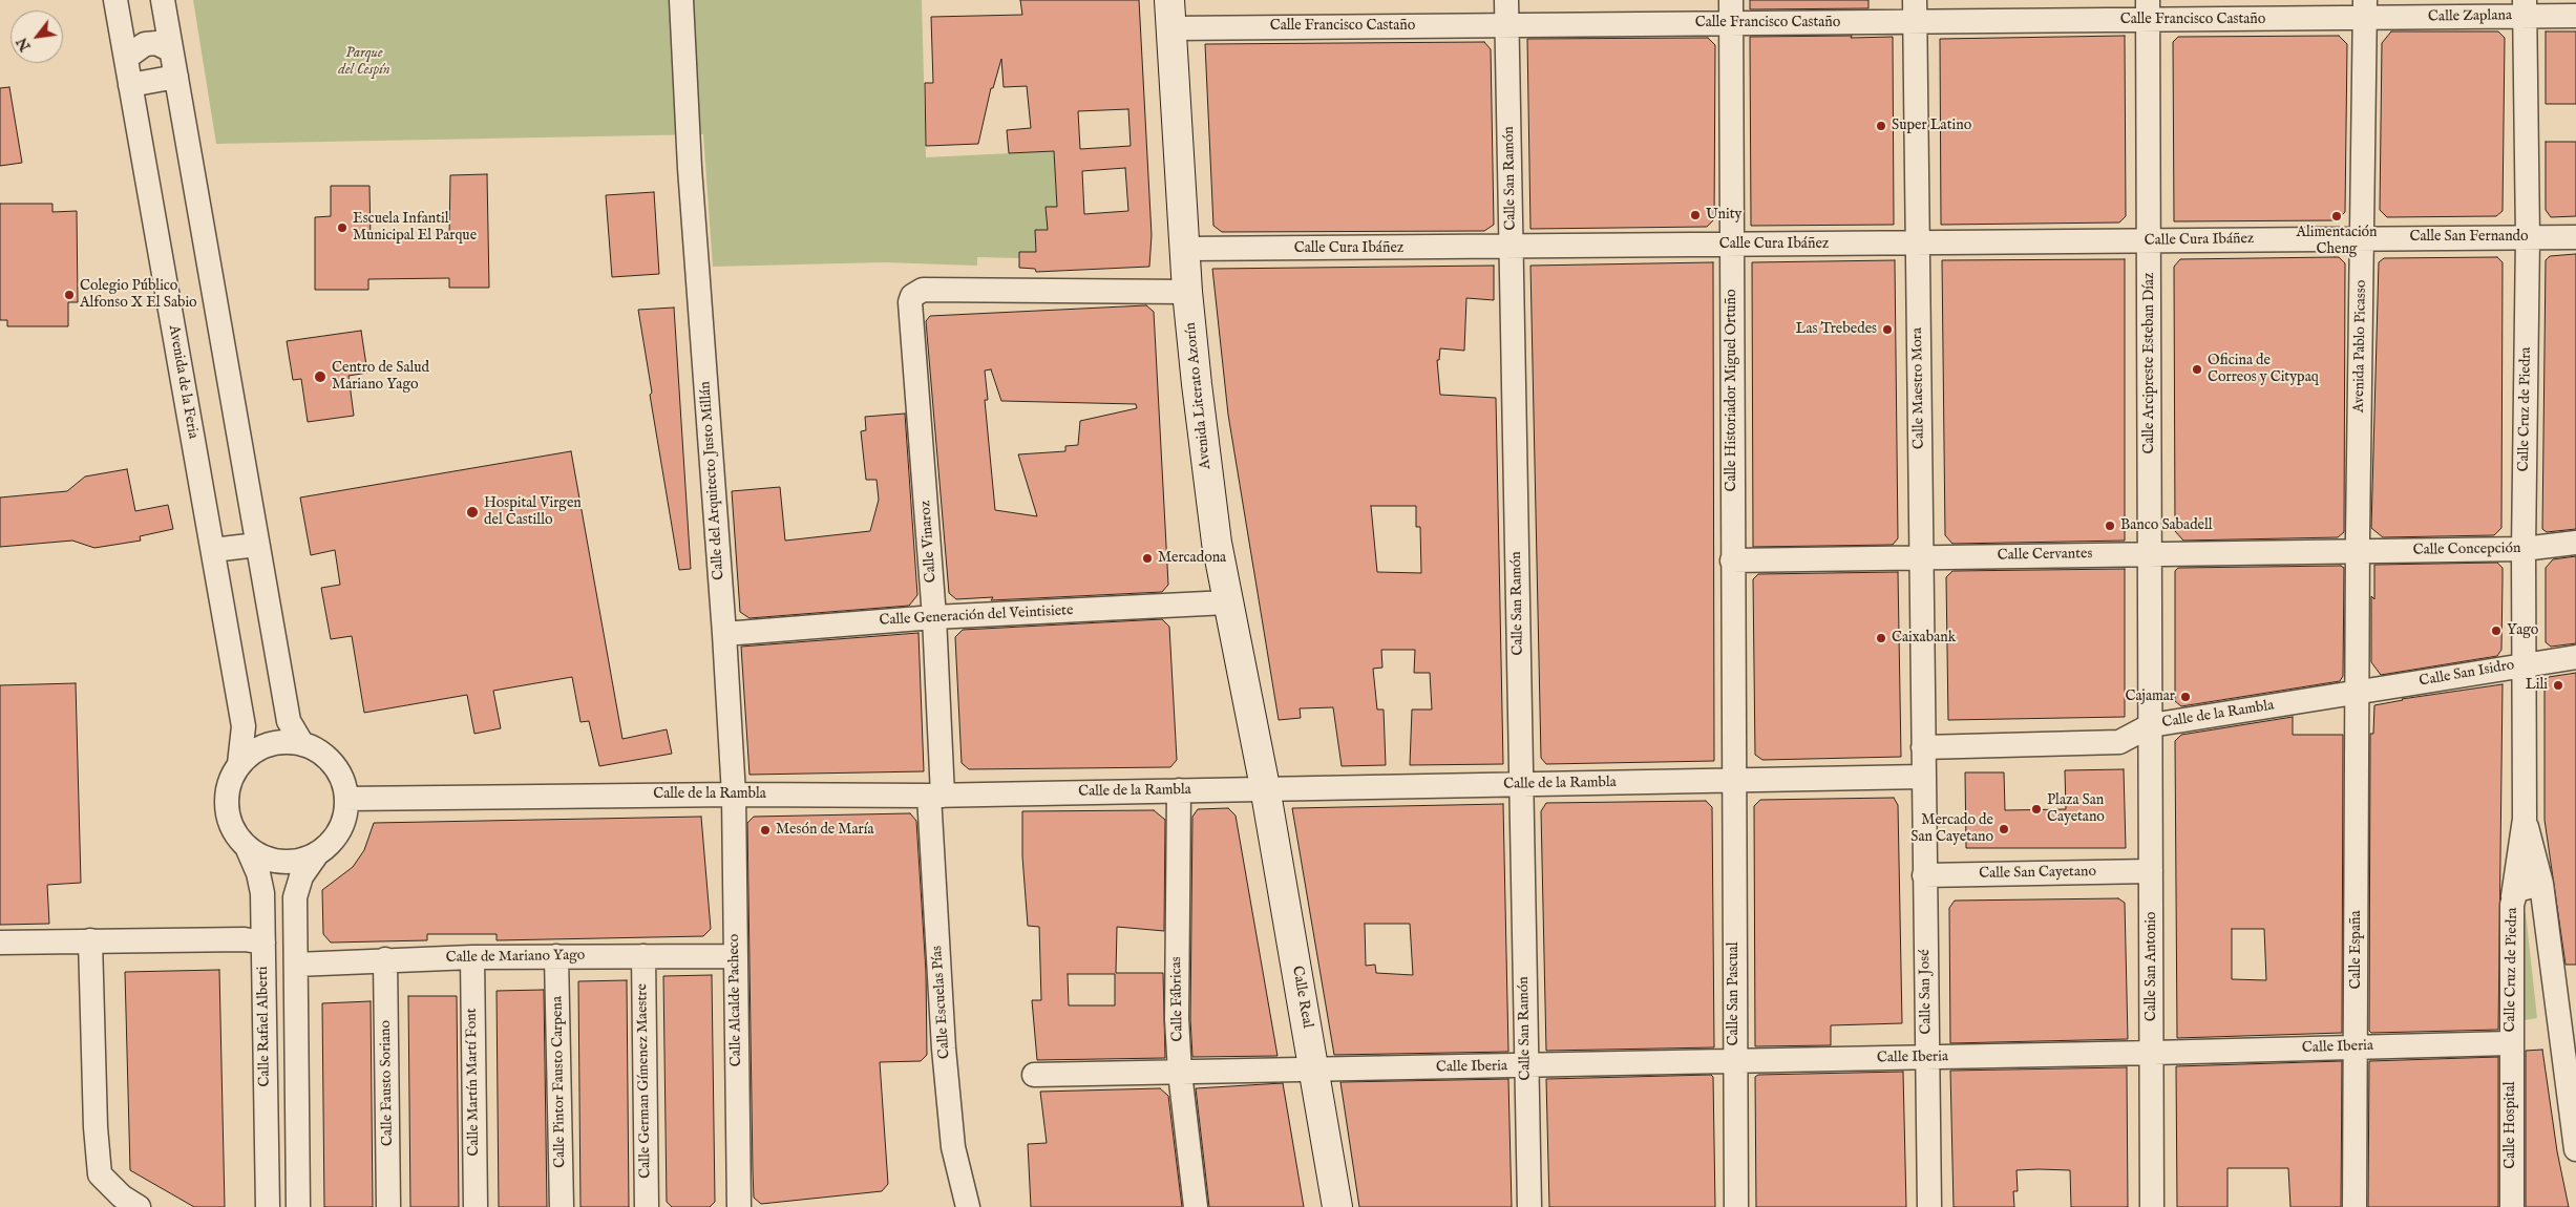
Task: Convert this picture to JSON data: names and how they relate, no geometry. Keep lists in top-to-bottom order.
{
  "streets": {
    "main road": ["Avenida Literato Azorín", "Calle Real"],
    "street": [
      "Calle Zaplana",
      "Calle Francisco Castaño",
      "Calle San Ramón",
      "Calle San Fernando",
      "Calle Cura Ibáñez",
      "Avenida Pablo Picasso",
      "Calle Arcipreste Esteban Díaz",
      "Avenida de la Feria",
      "Calle Maestro Mora",
      "Calle Historiador Miguel Ortuño",
      "Calle Cruz de Piedra",
      "Calle del Arquitecto Justo Millán",
      "Calle Vinaroz",
      "Calle Concepción",
      "Calle Cervantes",
      "Calle Generación del Veintisiete",
      "Calle San Isidro",
      "Calle de la Rambla",
      "Calle San Cayetano",
      "Calle España",
      "Calle de Mariano Yago",
      "Calle San Antonio",
      "Calle San José",
      "Calle San Pascual",
      "Calle Fábricas",
      "Calle Alcalde Pacheco",
      "Calle Escuelas Pías",
      "Calle Rafael Alberti",
      "Calle Iberia",
      "Calle German Gímenez Maestre",
      "Calle Martín Martí Font",
      "Calle Pintor Fausto Carpena",
      "Calle Fausto Soriano",
      "Calle Hospital"
    ]
  },
  "crossings": [
    ["Calle Zaplana", "Calle Francisco Castaño"],
    ["Calle Zaplana", "Avenida Pablo Picasso"],
    ["Calle Zaplana", "Calle Cruz de Piedra"],
    ["Calle Francisco Castaño", "Calle San Ramón"],
    ["Calle Francisco Castaño", "Avenida Pablo Picasso"],
    ["Calle Francisco Castaño", "Calle Arcipreste Esteban Díaz"],
    ["Calle Francisco Castaño", "Calle Maestro Mora"],
    ["Calle Francisco Castaño", "Calle Historiador Miguel Ortuño"],
    ["Calle Francisco Castaño", "Avenida Literato Azorín"],
    ["Calle San Ramón", "Calle Cura Ibáñez"],
    ["Calle San Ramón", "Calle de la Rambla"],
    ["Calle San Ramón", "Calle Iberia"],
    ["Calle San Fernando", "Calle Cura Ibáñez"],
    ["Calle San Fernando", "Avenida Pablo Picasso"],
    ["Calle San Fernando", "Calle Cruz de Piedra"],
    ["Calle Cura Ibáñez", "Avenida Pablo Picasso"],
    ["Calle Cura Ibáñez", "Calle Arcipreste Esteban Díaz"],
    ["Calle Cura Ibáñez", "Calle Maestro Mora"],
    ["Calle Cura Ibáñez", "Calle Historiador Miguel Ortuño"],
    ["Calle Cura Ibáñez", "Avenida Literato Azorín"],
    ["Avenida Pablo Picasso", "Calle Concepción"],
    ["Avenida Pablo Picasso", "Calle Cervantes"],
    ["Avenida Pablo Picasso", "Calle San Isidro"],
    ["Avenida Pablo Picasso", "Calle de la Rambla"],
    ["Avenida Pablo Picasso", "Calle España"],
    ["Calle Arcipreste Esteban Díaz", "Calle Cervantes"],
    ["Calle Arcipreste Esteban Díaz", "Calle de la Rambla"],
    ["Calle Arcipreste Esteban Díaz", "Calle San Antonio"],
    ["Avenida de la Feria", "Calle de la Rambla"],
    ["Avenida de la Feria", "Calle Rafael Alberti"],
    ["Calle Maestro Mora", "Calle Cervantes"],
    ["Calle Maestro Mora", "Calle de la Rambla"],
    ["Calle Maestro Mora", "Calle San José"],
    ["Calle Historiador Miguel Ortuño", "Calle Cervantes"],
    ["Calle Historiador Miguel Ortuño", "Calle de la Rambla"],
    ["Calle Historiador Miguel Ortuño", "Calle San Pascual"],
    ["Avenida Literato Azorín", "Calle Vinaroz"],
    ["Avenida Literato Azorín", "Calle Generación del Veintisiete"],
    ["Avenida Literato Azorín", "Calle de la Rambla"],
    ["Avenida Literato Azorín", "Calle Real"],
    ["Calle Cruz de Piedra", "Calle Concepción"],
    ["Calle Cruz de Piedra", "Calle San Isidro"],
    ["Calle Cruz de Piedra", "Calle Iberia"],
    ["Calle Cruz de Piedra", "Calle Hospital"],
    ["Calle del Arquitecto Justo Millán", "Calle Generación del Veintisiete"],
    ["Calle del Arquitecto Justo Millán", "Calle de la Rambla"],
    ["Calle del Arquitecto Justo Millán", "Calle Alcalde Pacheco"],
    ["Calle Vinaroz", "Calle Generación del Veintisiete"],
    ["Calle Vinaroz", "Calle de la Rambla"],
    ["Calle Vinaroz", "Calle Escuelas Pías"],
    ["Calle Concepción", "Calle Cervantes"],
    ["Calle San Isidro", "Calle de la Rambla"],
    ["Calle San Isidro", "Calle España"],
    ["Calle de la Rambla", "Calle España"],
    ["Calle de la Rambla", "Calle San Antonio"],
    ["Calle de la Rambla", "Calle San José"],
    ["Calle de la Rambla", "Calle San Pascual"],
    ["Calle de la Rambla", "Calle Real"],
    ["Calle de la Rambla", "Calle Fábricas"],
    ["Calle de la Rambla", "Calle Alcalde Pacheco"],
    ["Calle de la Rambla", "Calle Escuelas Pías"],
    ["Calle de la Rambla", "Calle Rafael Alberti"],
    ["Calle San Cayetano", "Calle San Antonio"],
    ["Calle San Cayetano", "Calle San José"],
    ["Calle España", "Calle Iberia"],
    ["Calle de Mariano Yago", "Calle Alcalde Pacheco"],
    ["Calle de Mariano Yago", "Calle German Gímenez Maestre"],
    ["Calle de Mariano Yago", "Calle Martín Martí Font"],
    ["Calle de Mariano Yago", "Calle Pintor Fausto Carpena"],
    ["Calle de Mariano Yago", "Calle Fausto Soriano"],
    ["Calle San Antonio", "Calle Iberia"],
    ["Calle San José", "Calle Iberia"],
    ["Calle San Pascual", "Calle Iberia"],
    ["Calle Real", "Calle Iberia"],
    ["Calle Fábricas", "Calle Iberia"],
    ["Calle Iberia", "Calle Hospital"]
  ],
  "parks": ["Parque del Cespín"],
  "places": [
    "Super Latino",
    "Unity",
    "Alimentación Cheng",
    "Escuela Infantil Municipal El Parque",
    "Colegio Público Alfonso X El Sabio",
    "Las Trebedes",
    "Oficina de Correos y Citypaq",
    "Centro de Salud Mariano Yago",
    "Hospital Virgen del Castillo",
    "Banco Sabadell",
    "Mercadona",
    "Yago",
    "Caixabank",
    "Lili",
    "Cajamar",
    "Plaza San Cayetano",
    "Mercado de San Cayetano",
    "Mesón de María"
  ],
  "north": "bottom left"
}
